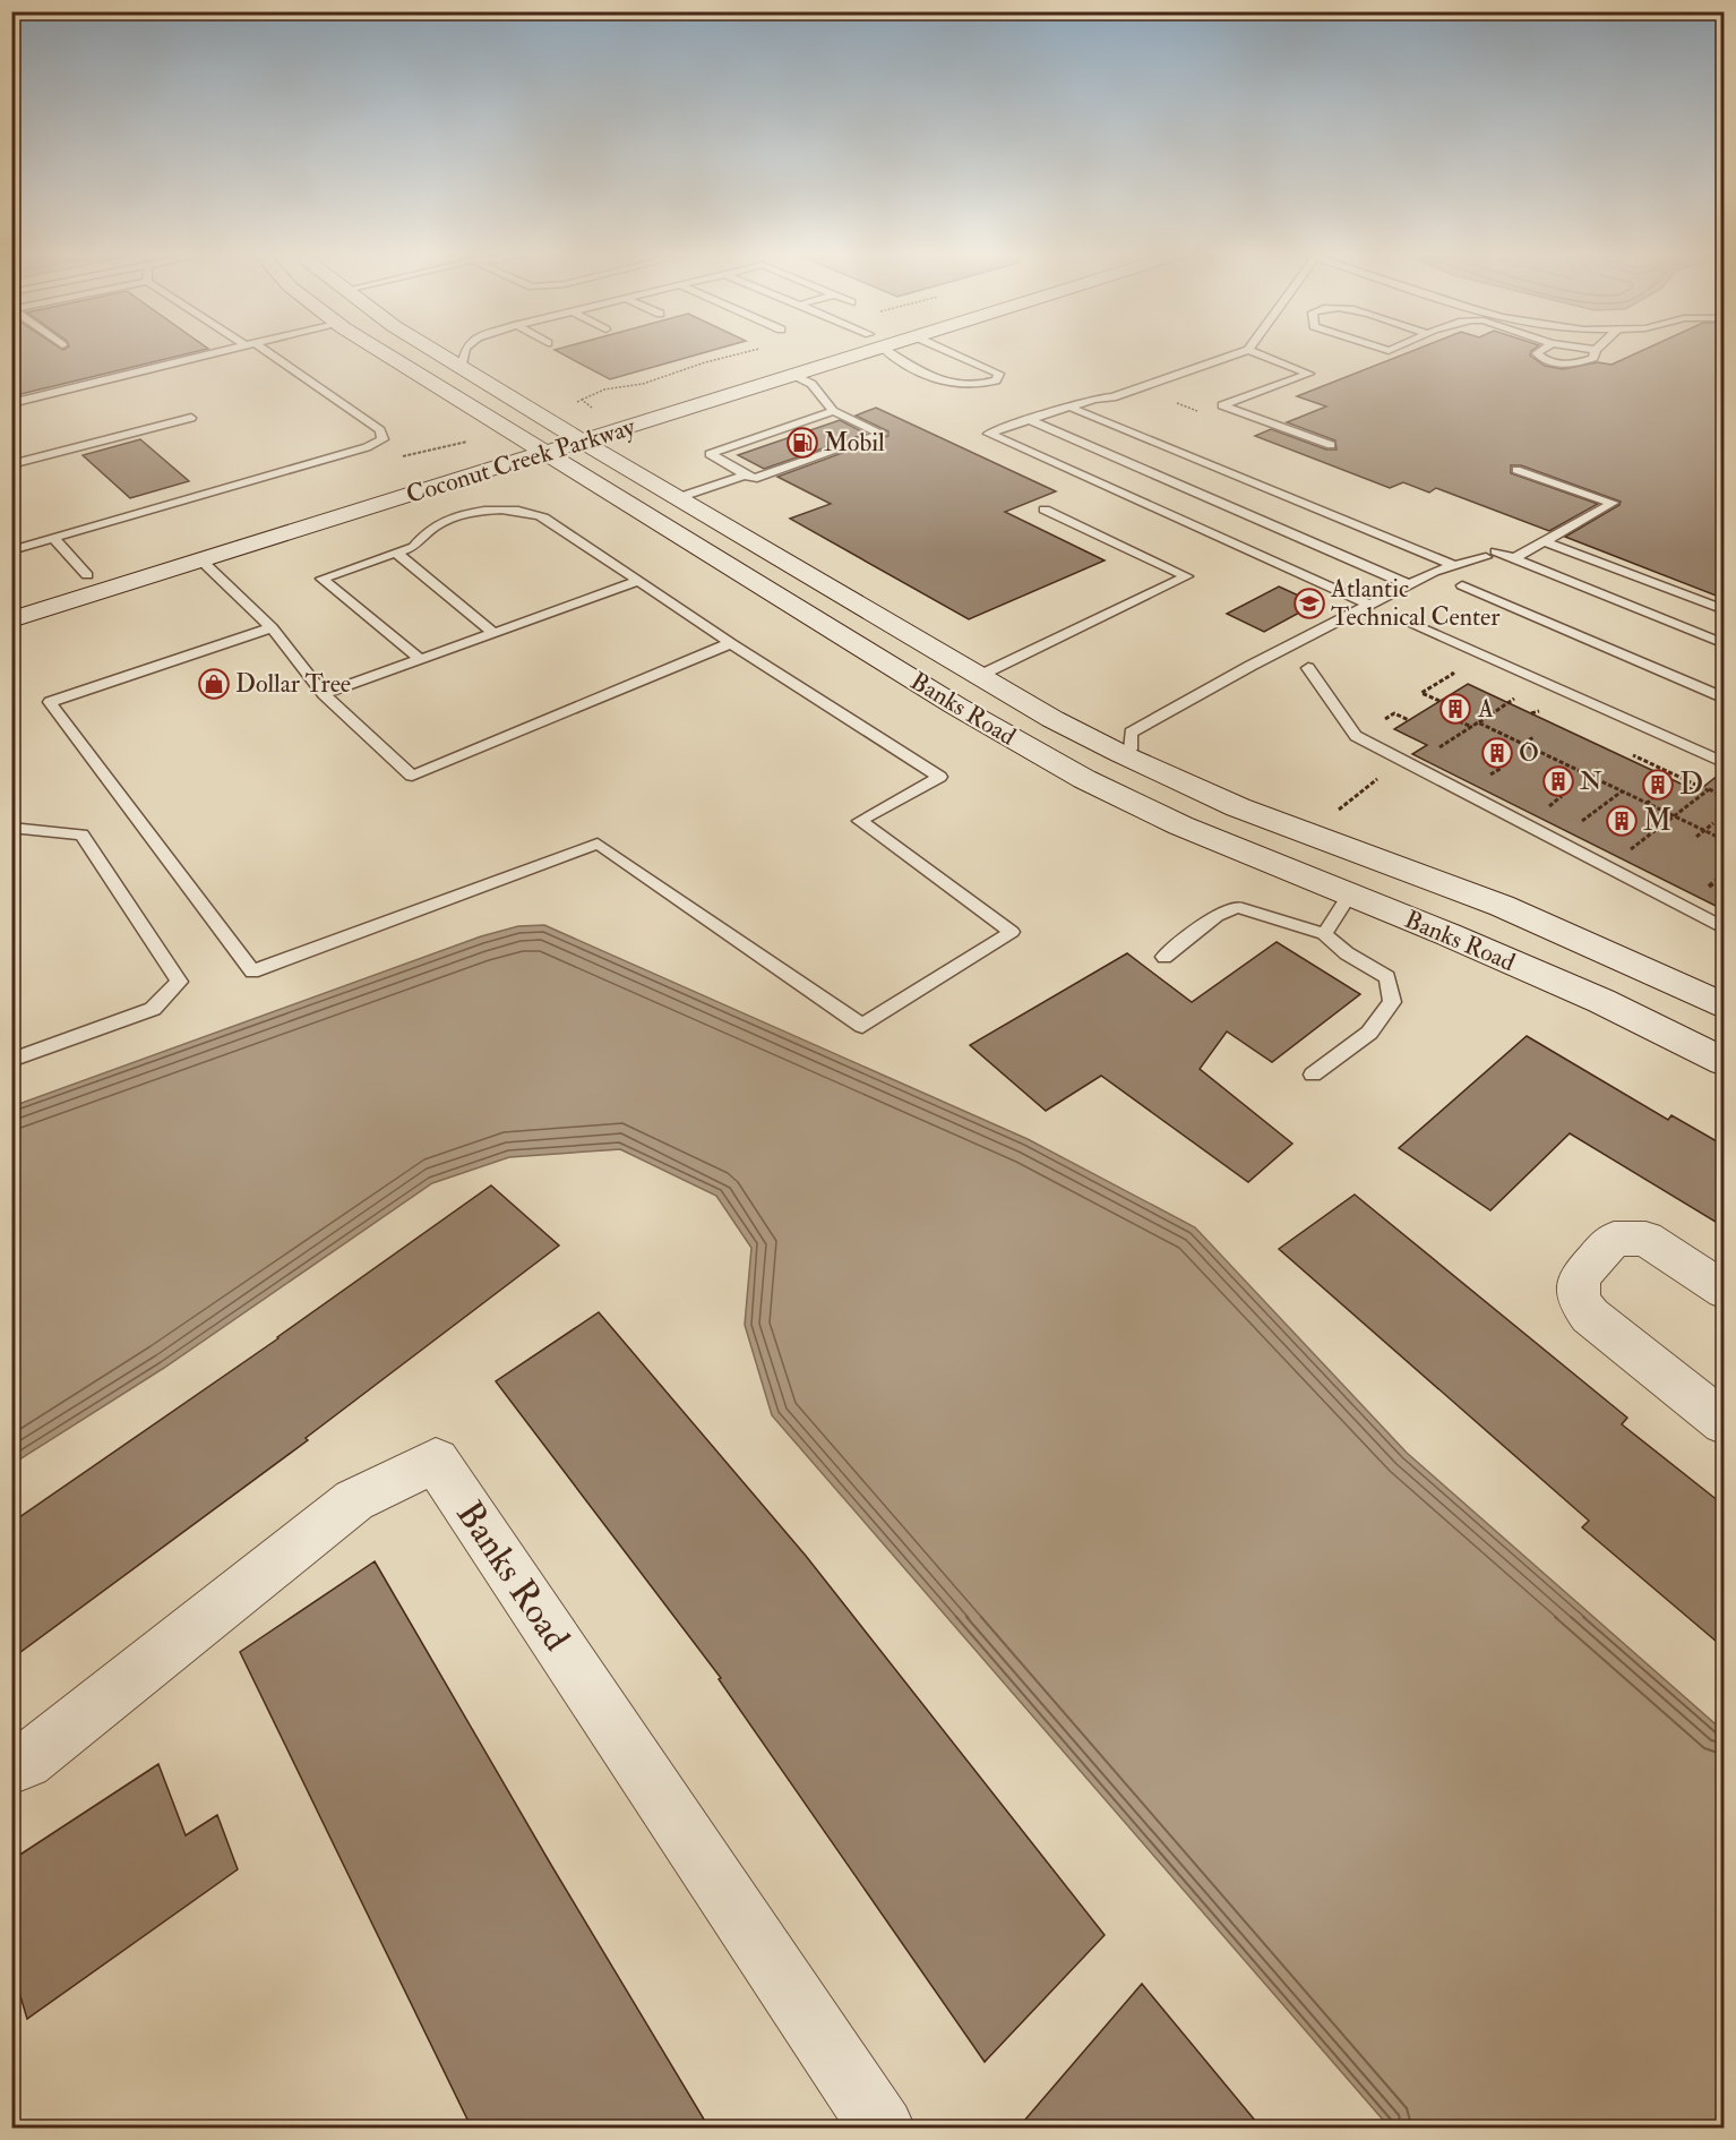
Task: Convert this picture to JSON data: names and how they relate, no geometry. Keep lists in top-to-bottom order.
{
  "streets": {
    "street": ["Coconut Creek Parkway", "Banks Road"]
  },
  "crossings": [
    ["Coconut Creek Parkway", "Banks Road"]
  ],
  "places": {
    "fuel station": ["Mobil"],
    "school or university": ["Atlantic Technical Center"],
    "shop": ["Dollar Tree"],
    "building": [
      "A",
      "O",
      "N",
      "D",
      "M"
    ]
  }
}
